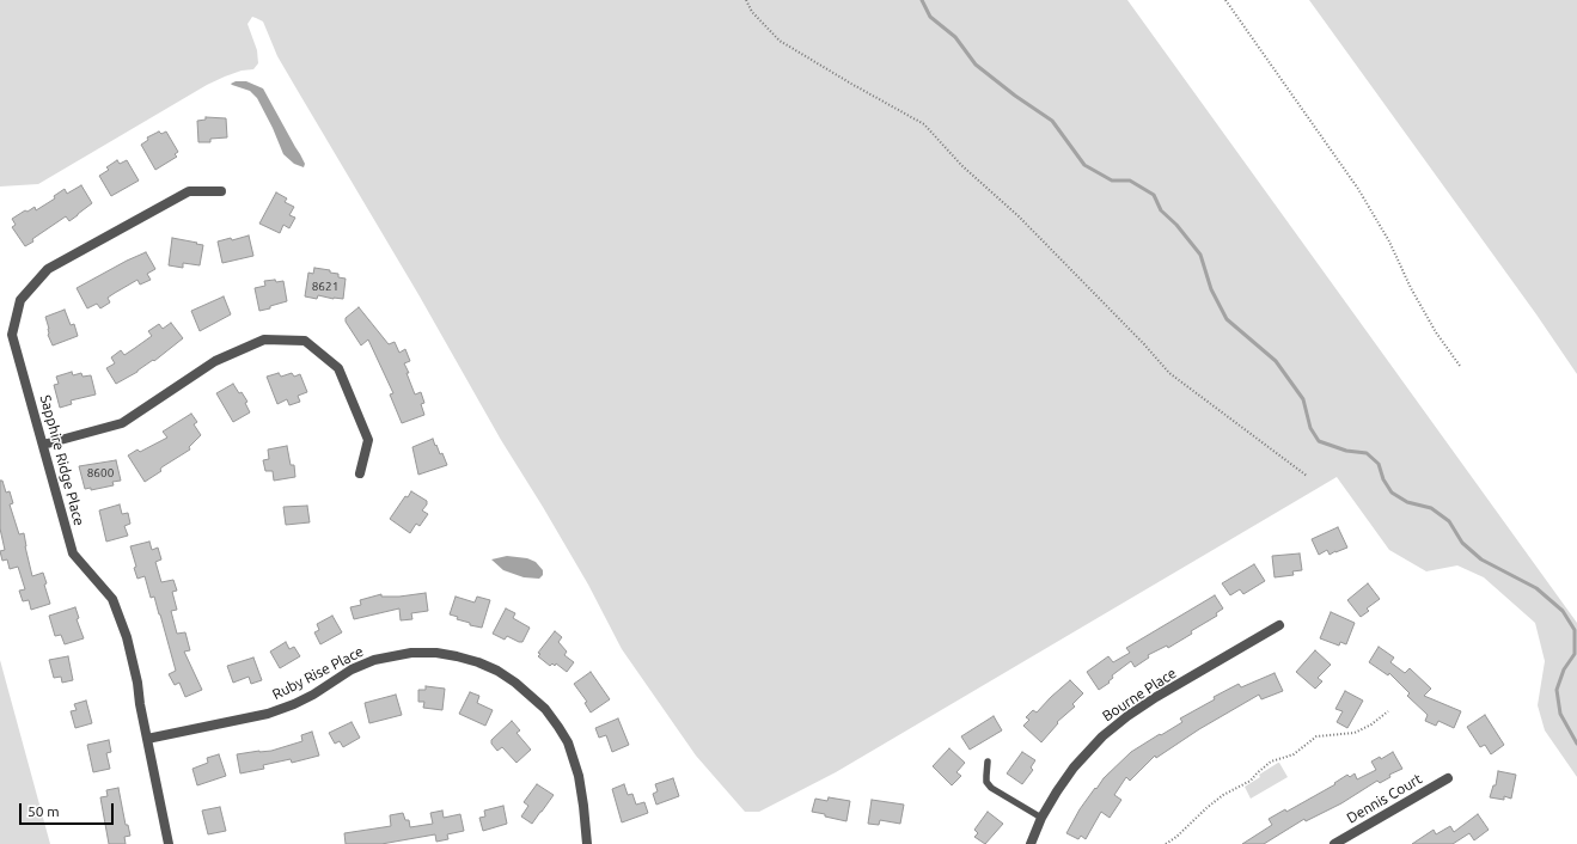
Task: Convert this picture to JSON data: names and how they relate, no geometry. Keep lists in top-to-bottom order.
{
  "streets": {
    "street": [
      "Sapphire Ridge Place",
      "Ruby Rise Place",
      "Bourne Place",
      "Dennis Court"
    ]
  },
  "crossings": [
    ["Sapphire Ridge Place", "Ruby Rise Place"]
  ],
  "house_numbers": ["8621", "8600"],
  "scale_bar": "50 m"
}
